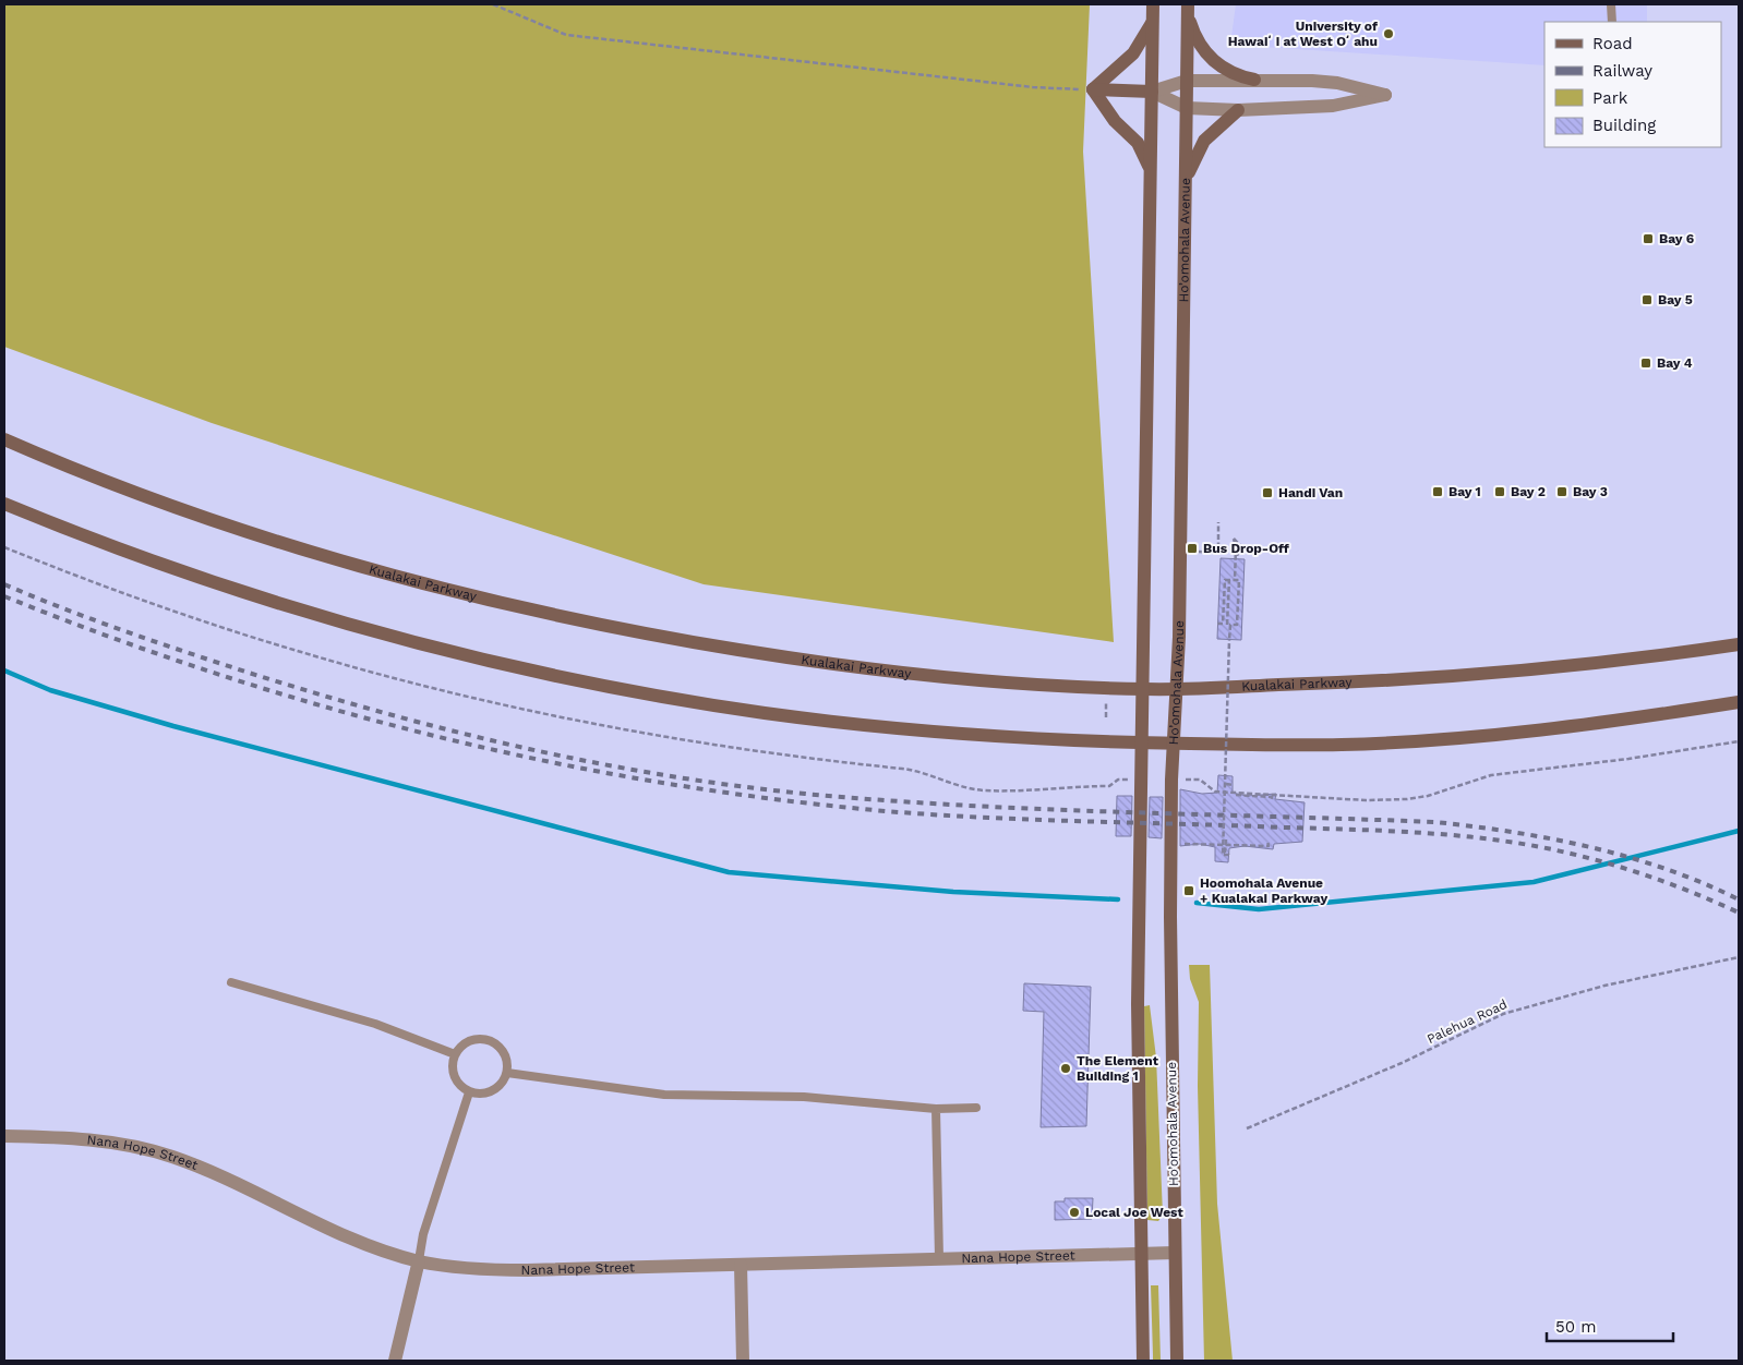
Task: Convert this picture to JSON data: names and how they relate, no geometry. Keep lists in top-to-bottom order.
{
  "streets": {
    "main road": ["Ho’omohala Avenue", "Kualakai Parkway"],
    "street": ["Nana Hope Street"],
    "path": ["Palehua Road"]
  },
  "crossings": [
    ["Ho’omohala Avenue", "Kualakai Parkway"],
    ["Ho’omohala Avenue", "Nana Hope Street"]
  ],
  "places": {
    "other": ["University of Hawaiʻi at West Oʻahu", "The Element Building 1", "Local Joe West"],
    "transit": [
      "Bay 6",
      "Bay 5",
      "Bay 4",
      "Bay 1",
      "Bay 2",
      "Bay 3",
      "Handi Van",
      "Bus Drop-Off",
      "Hoomohala Avenue + Kualakai Parkway"
    ]
  },
  "legend": [
    "Road",
    "Railway",
    "Park",
    "Building"
  ],
  "scale_bar": "50 m"
}
